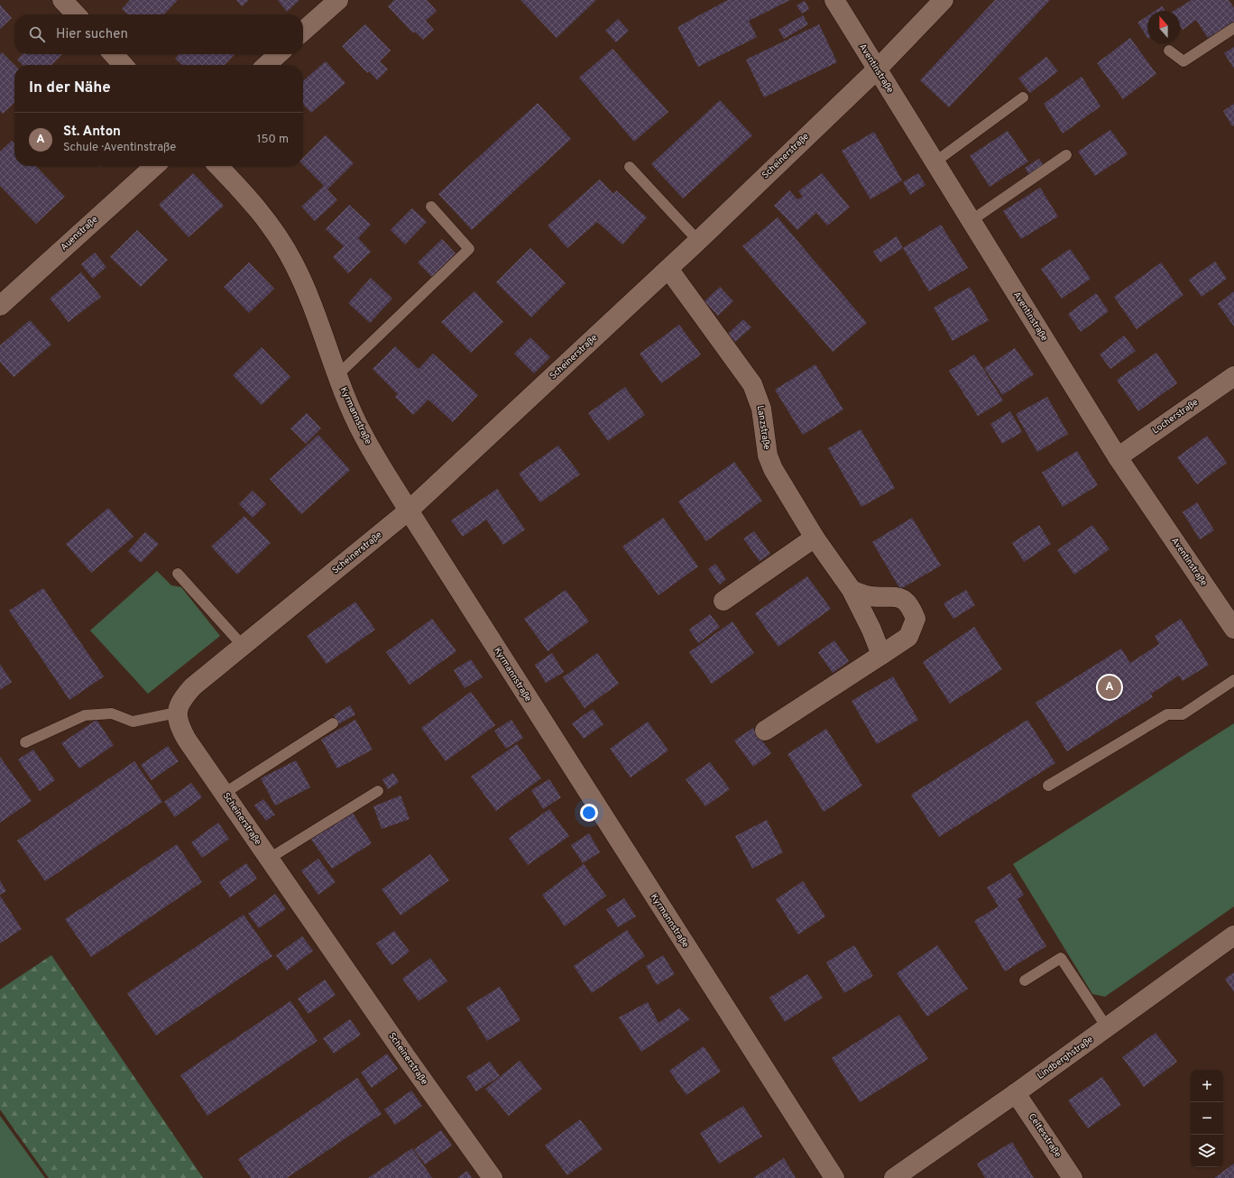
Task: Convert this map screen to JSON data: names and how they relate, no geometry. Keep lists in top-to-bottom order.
{
  "streets": {
    "street": [
      "Aventinstraße",
      "Scheinerstraße",
      "Auenstraße",
      "Kyrmannstraße",
      "Locherstraße",
      "Lanzstraße",
      "Lindberghstraße",
      "Celtesstraße"
    ]
  },
  "crossings": [
    ["Aventinstraße", "Scheinerstraße"],
    ["Aventinstraße", "Locherstraße"],
    ["Scheinerstraße", "Kyrmannstraße"],
    ["Scheinerstraße", "Lanzstraße"],
    ["Lindberghstraße", "Celtesstraße"]
  ],
  "north": "top",
  "page": {
    "search": "Hier suchen",
    "heading": "In der Nähe",
    "list": [
      {
        "mark": "A",
        "name": "St. Anton",
        "note": "Schule · Aventinstraße",
        "value": "150 m"
      }
    ],
    "pins": "A",
    "map_buttons": ["+", "−"]
  }
}
